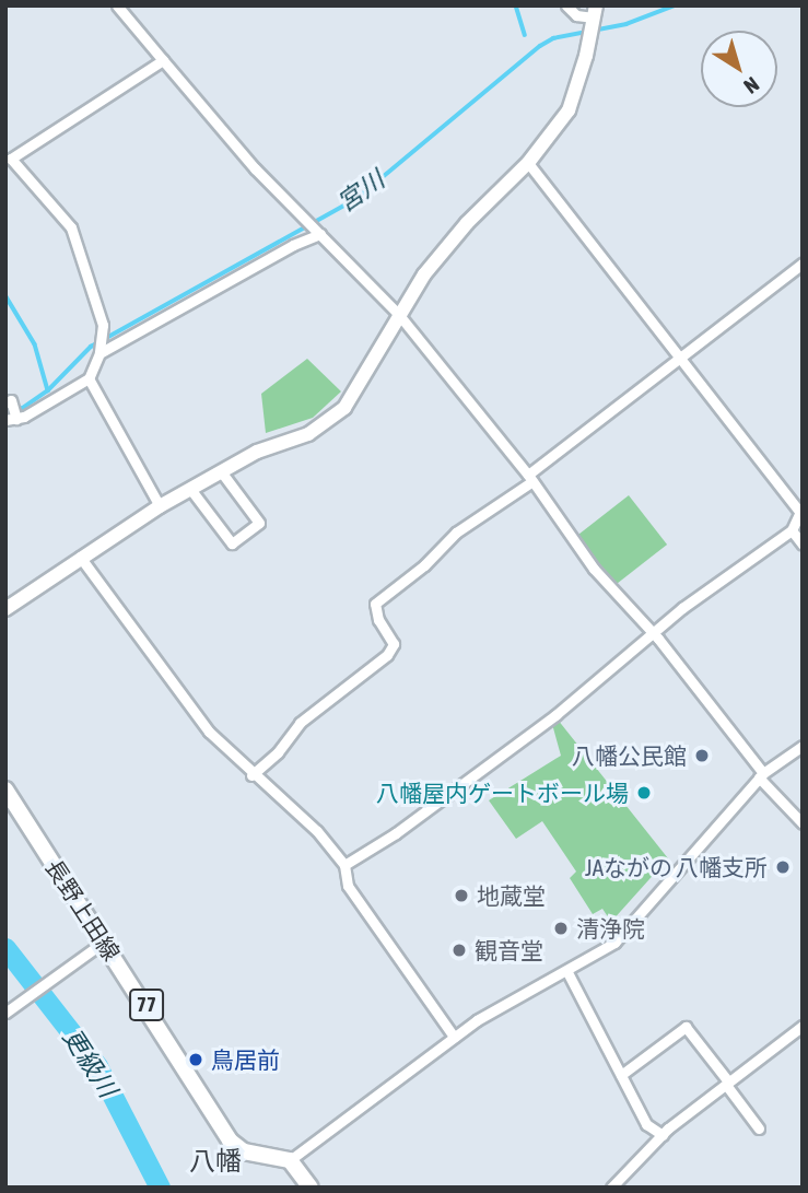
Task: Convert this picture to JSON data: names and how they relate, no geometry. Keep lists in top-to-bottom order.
{
  "streets": {
    "main road": ["長野上田線", "77"]
  },
  "districts": ["八幡"],
  "water": ["宮川", "更級川"],
  "places": [
    "八幡公民館",
    "八幡屋内ゲートボール場",
    "JAながの 八幡支所",
    "地蔵堂",
    "清浄院",
    "観音堂",
    "鳥居前"
  ],
  "north": "bottom right"
}
